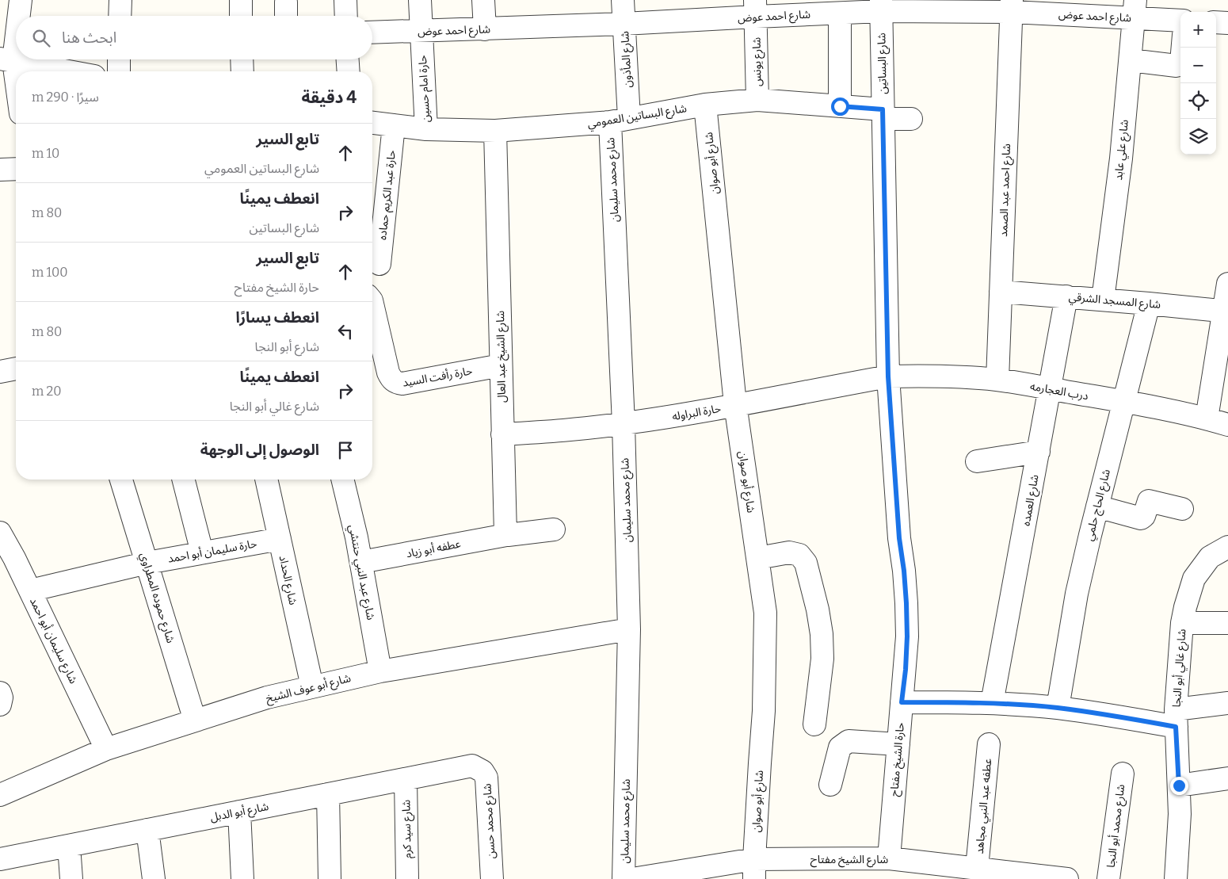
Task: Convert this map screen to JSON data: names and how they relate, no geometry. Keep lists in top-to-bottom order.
{
  "streets": {
    "street": [
      "شارع احمد عوض",
      "شارع المأذون",
      "شارع يونس",
      "شارع البساتين",
      "حارة امام حسين",
      "شارع البساتين العمومي",
      "شارع علي عابد",
      "شارع أبو صوان",
      "شارع محمد سليمان",
      "شارع احمد عبد الصمد",
      "حارة عبد الكريم حماده",
      "شارع المسجد الشرقي",
      "شارع الشيخ عبد العال",
      "حارة رأفت السيد",
      "درب العجارمه",
      "حارة البراوله",
      "شارع العمده",
      "شارع الحاج حلمي",
      "عطفه أبو زياد",
      "حارة سليمان أبو احمد",
      "شارع عبد النبي حنتشي",
      "شارع الحداد",
      "شارع حموده المطراوي",
      "شارع سليمان أبو احمد",
      "شارع غالي أبو النجا",
      "شارع أبو عوف الشيخ",
      "حارة الشيخ مفتاح",
      "عطفه عبد النبي مجاهد",
      "شارع أبو الدبل",
      "شارع محمد حسن",
      "شارع محمد أبو النجا",
      "شارع سيد كرم",
      "شارع الشيخ مفتاح"
    ]
  },
  "crossings": [
    ["شارع احمد عوض", "شارع المأذون"],
    ["شارع احمد عوض", "شارع يونس"],
    ["شارع احمد عوض", "شارع البساتين"],
    ["شارع احمد عوض", "حارة امام حسين"],
    ["شارع احمد عوض", "شارع علي عابد"],
    ["شارع احمد عوض", "شارع احمد عبد الصمد"],
    ["شارع المأذون", "شارع البساتين العمومي"],
    ["شارع المأذون", "شارع محمد سليمان"],
    ["شارع يونس", "شارع البساتين العمومي"],
    ["شارع البساتين", "شارع البساتين العمومي"],
    ["شارع البساتين", "درب العجارمه"],
    ["شارع البساتين", "حارة البراوله"],
    ["شارع البساتين", "حارة الشيخ مفتاح"],
    ["حارة امام حسين", "شارع البساتين العمومي"],
    ["شارع البساتين العمومي", "شارع أبو صوان"],
    ["شارع البساتين العمومي", "شارع محمد سليمان"],
    ["شارع البساتين العمومي", "حارة عبد الكريم حماده"],
    ["شارع البساتين العمومي", "شارع الشيخ عبد العال"],
    ["شارع علي عابد", "شارع المسجد الشرقي"],
    ["شارع أبو صوان", "حارة البراوله"],
    ["شارع أبو صوان", "شارع الشيخ مفتاح"],
    ["شارع محمد سليمان", "حارة البراوله"],
    ["شارع محمد سليمان", "شارع أبو عوف الشيخ"],
    ["شارع احمد عبد الصمد", "شارع المسجد الشرقي"],
    ["شارع احمد عبد الصمد", "درب العجارمه"],
    ["شارع المسجد الشرقي", "شارع العمده"],
    ["شارع المسجد الشرقي", "شارع الحاج حلمي"],
    ["شارع الشيخ عبد العال", "حارة رأفت السيد"],
    ["شارع الشيخ عبد العال", "حارة البراوله"],
    ["شارع الشيخ عبد العال", "عطفه أبو زياد"],
    ["درب العجارمه", "حارة البراوله"],
    ["درب العجارمه", "شارع العمده"],
    ["درب العجارمه", "شارع الحاج حلمي"],
    ["درب العجارمه", "حارة الشيخ مفتاح"],
    ["حارة البراوله", "حارة الشيخ مفتاح"],
    ["عطفه أبو زياد", "شارع عبد النبي حنتشي"],
    ["حارة سليمان أبو احمد", "شارع الحداد"],
    ["حارة سليمان أبو احمد", "شارع حموده المطراوي"],
    ["حارة سليمان أبو احمد", "شارع سليمان أبو احمد"],
    ["شارع عبد النبي حنتشي", "شارع أبو عوف الشيخ"],
    ["شارع الحداد", "شارع أبو عوف الشيخ"],
    ["شارع حموده المطراوي", "شارع أبو عوف الشيخ"],
    ["شارع سليمان أبو احمد", "شارع أبو عوف الشيخ"],
    ["حارة الشيخ مفتاح", "شارع الشيخ مفتاح"],
    ["عطفه عبد النبي مجاهد", "شارع الشيخ مفتاح"],
    ["شارع أبو الدبل", "شارع محمد حسن"],
    ["شارع أبو الدبل", "شارع سيد كرم"]
  ],
  "page": {
    "map_buttons": ["+", "−"],
    "search": "ابحث هنا",
    "heading": ["4 دقيقة", "سيرًا · 290 m"],
    "list": [
      ["تابع السير", "شارع البساتين العمومي", "10 m"],
      ["انعطف يمينًا", "شارع البساتين", "80 m"],
      ["تابع السير", "حارة الشيخ مفتاح", "100 m"],
      ["انعطف يسارًا", "شارع أبو النجا", "80 m"],
      ["انعطف يمينًا", "شارع غالي أبو النجا", "20 m"],
      "الوصول إلى الوجهة"
    ]
  }
}
